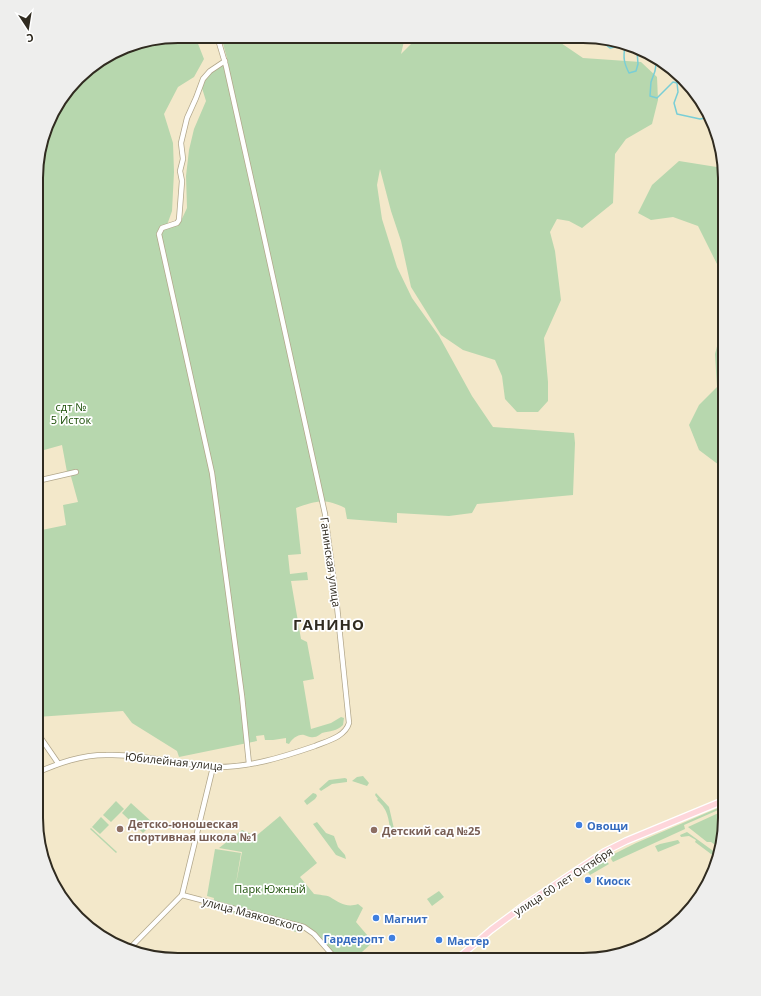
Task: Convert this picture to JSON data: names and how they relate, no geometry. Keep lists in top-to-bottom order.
{
  "streets": {
    "main road": ["улица 60 лет Октября"],
    "street": ["Ганинская улица", "Юбилейная улица", "улица Маяковского"]
  },
  "crossings": [
    ["Ганинская улица", "Юбилейная улица"]
  ],
  "districts": ["ГАНИНО"],
  "parks": ["сдт № 5 Исток", "Парк Южный"],
  "places": [
    "Овощи",
    "Детско-юношеская спортивная школа №1",
    "Детский сад №25",
    "Киоск",
    "Магнит",
    "Гардеропт",
    "Мастер"
  ],
  "north": "bottom"
}
